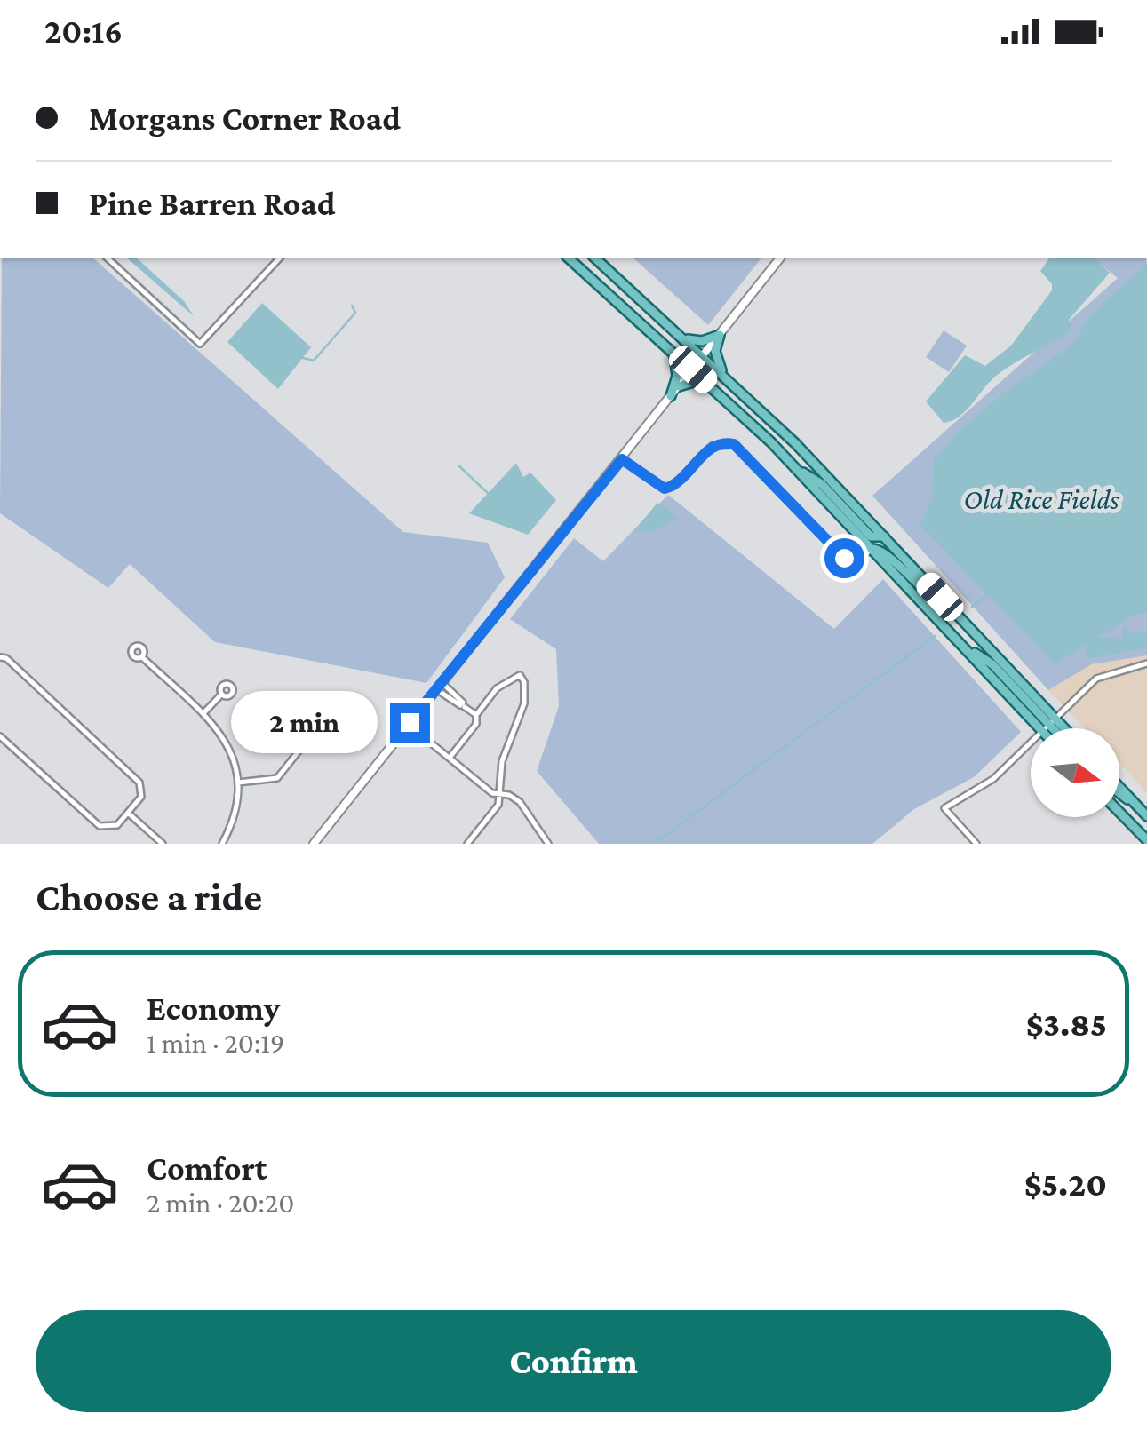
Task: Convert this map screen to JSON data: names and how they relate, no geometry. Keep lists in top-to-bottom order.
{
  "water": ["Old Rice Fields"],
  "north": "right",
  "page": {
    "status": "20:16",
    "banner": ["Morgans Corner Road", "Pine Barren Road"],
    "bubble": "2 min",
    "heading": "Choose a ride",
    "list": [
      {
        "name": "Economy",
        "note": "1 min · 20:19",
        "value": "$3.85"
      },
      {
        "name": "Comfort",
        "note": "2 min · 20:20",
        "value": "$5.20"
      }
    ],
    "buttons": "Confirm"
  }
}
